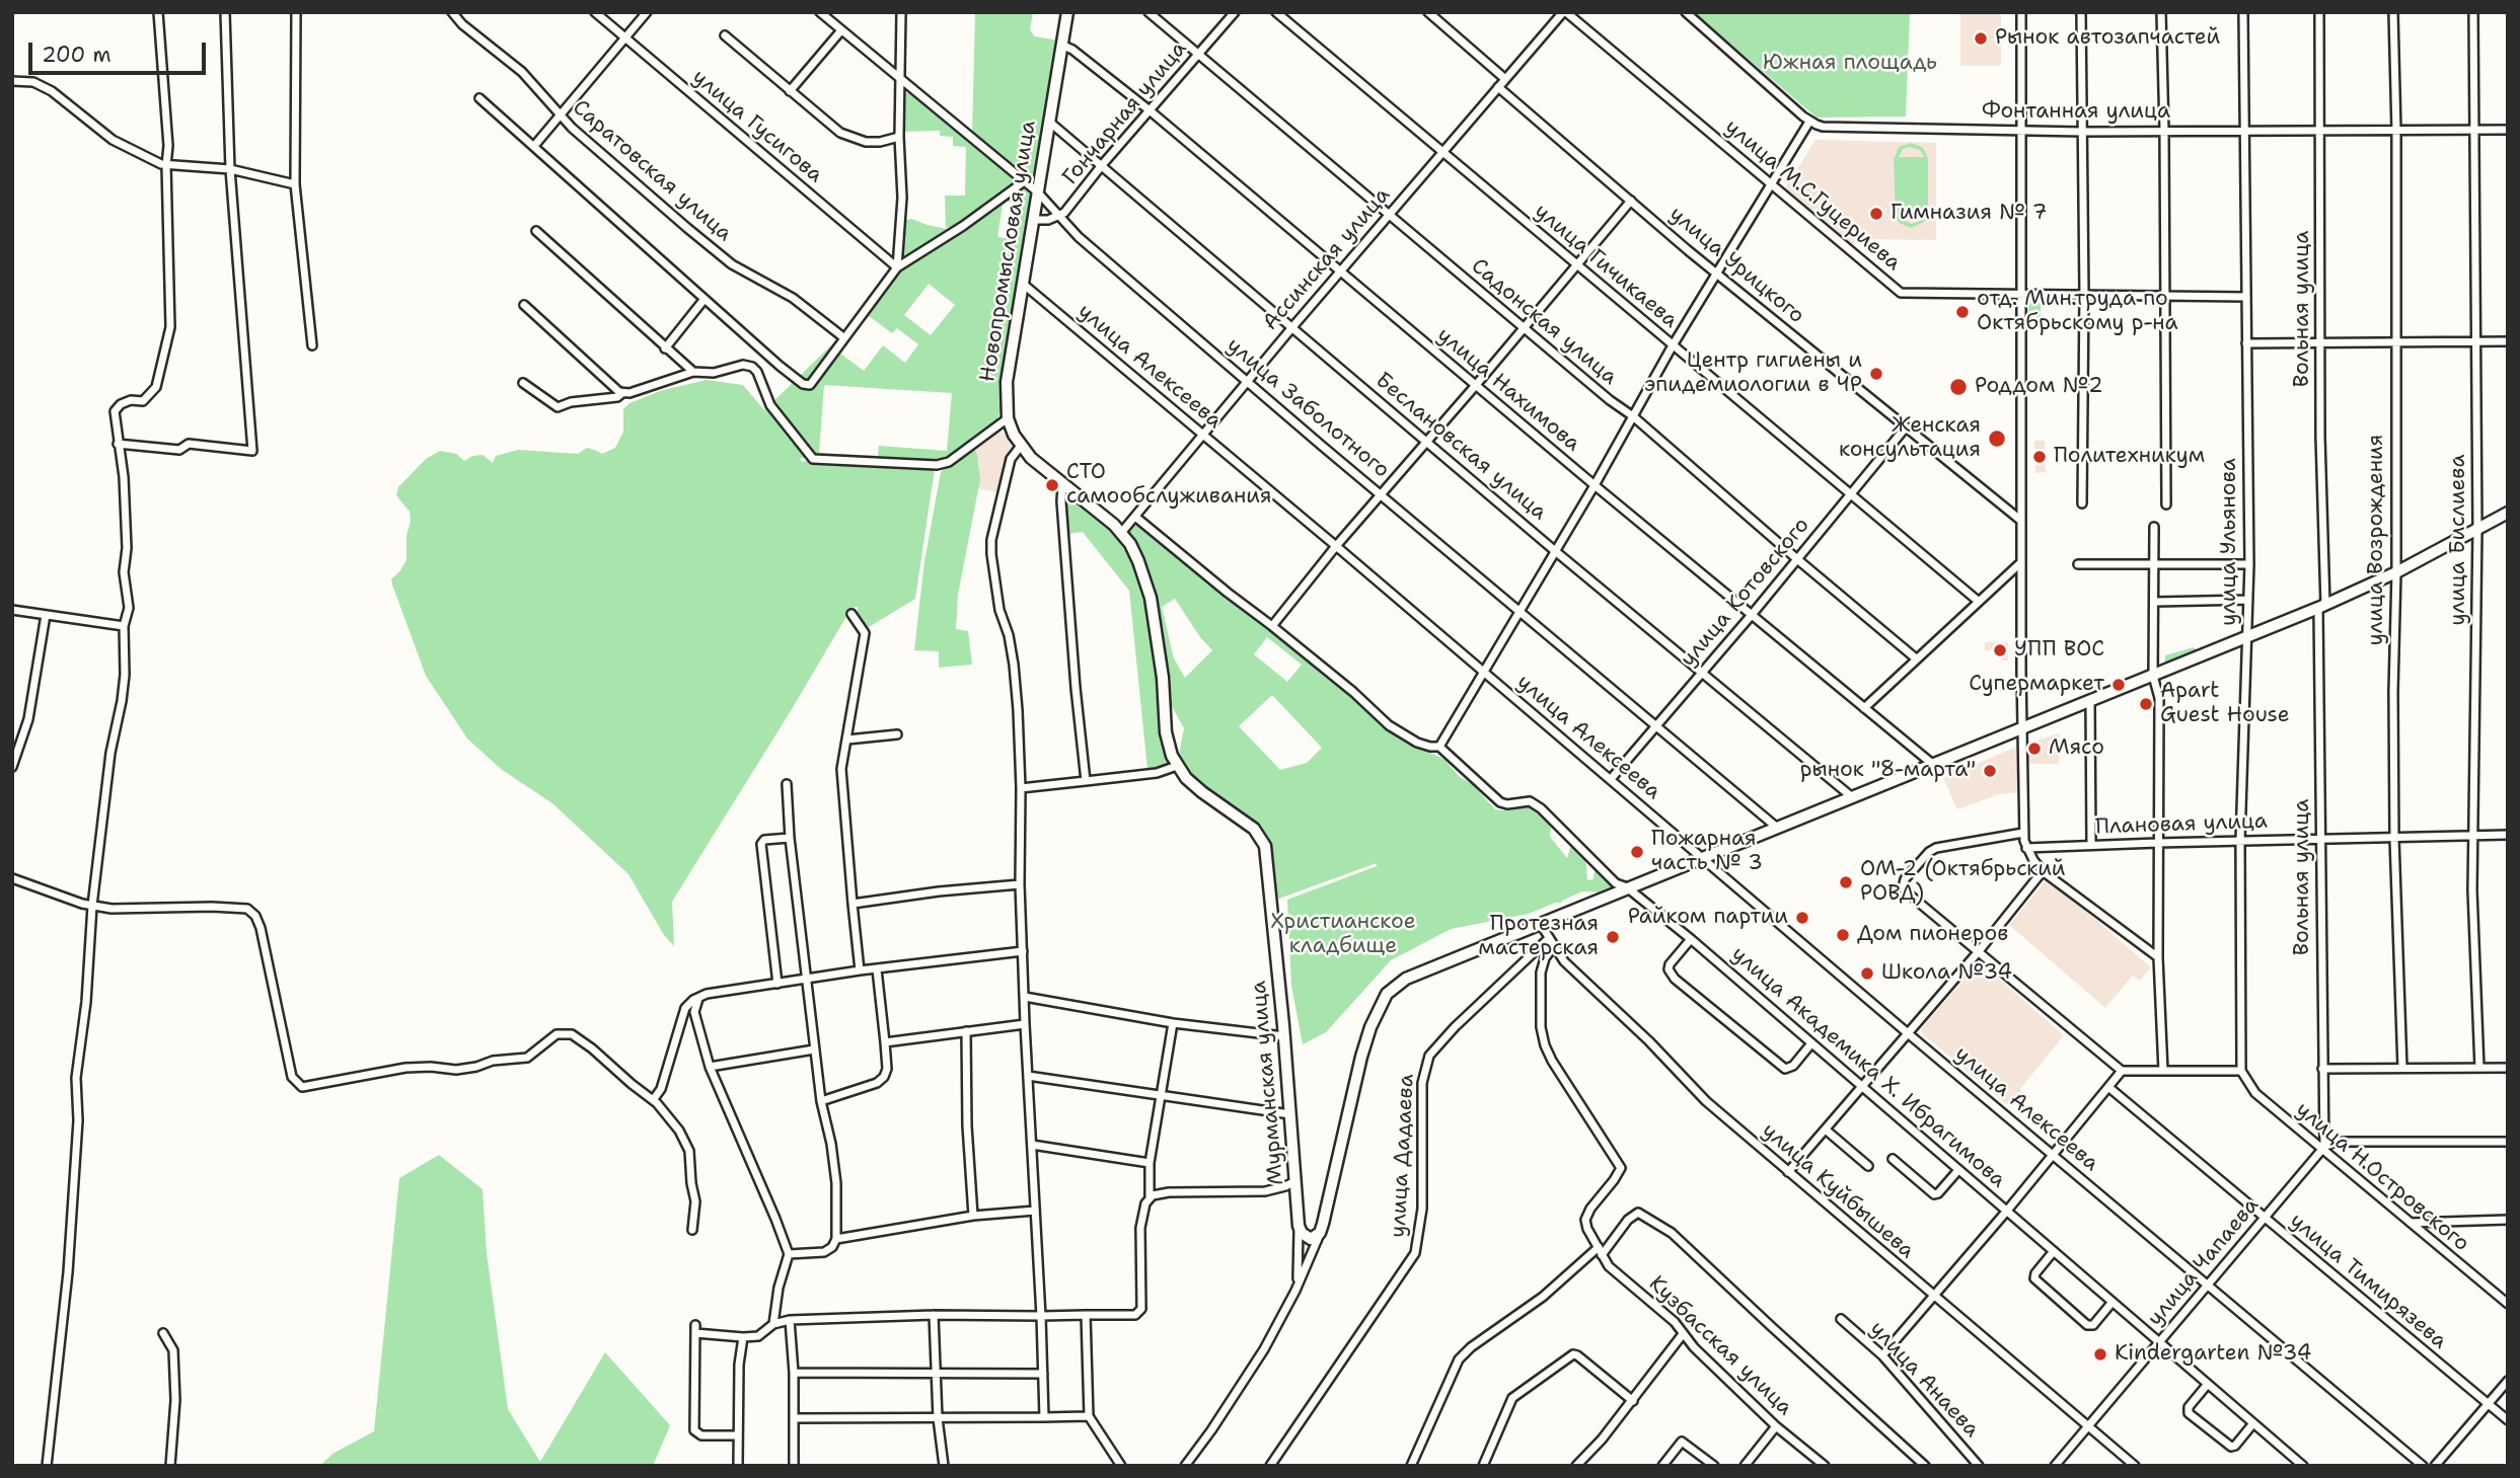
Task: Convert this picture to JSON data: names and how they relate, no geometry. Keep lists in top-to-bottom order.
{
  "streets": {
    "main road": ["Новопромысловая улица", "Мурманская улица"],
    "street": [
      "Фонтанная улица",
      "Гончарная улица",
      "улица Гусигова",
      "Саратовская улица",
      "улица М.С.Гуцериева",
      "Ассинская улица",
      "улица Урицкого",
      "улица Гичикаева",
      "Вольная улица",
      "Садонская улица",
      "улица Алексеева",
      "улица Нахимова",
      "улица Заболотного",
      "Беслановская улица",
      "улица Возрождения",
      "улица Бислиева",
      "улица Ульянова",
      "улица Котовского",
      "Плановая улица",
      "улица Академика Х. Ибрагимова",
      "улица Дадаева",
      "улица Н.Островского",
      "улица Куйбышева",
      "улица Чапаева",
      "улица Тимирязева",
      "Кузбасская улица",
      "улица Анаева"
    ]
  },
  "crossings": [
    ["Фонтанная улица", "Вольная улица"],
    ["Фонтанная улица", "улица Возрождения"],
    ["Фонтанная улица", "улица Бислиева"],
    ["Фонтанная улица", "улица Ульянова"],
    ["Гончарная улица", "Новопромысловая улица"],
    ["Гончарная улица", "Садонская улица"],
    ["Гончарная улица", "улица Нахимова"],
    ["Гончарная улица", "улица Заболотного"],
    ["Гончарная улица", "Беслановская улица"],
    ["улица М.С.Гуцериева", "Ассинская улица"],
    ["улица М.С.Гуцериева", "улица Ульянова"],
    ["Новопромысловая улица", "Ассинская улица"],
    ["Новопромысловая улица", "улица Алексеева"],
    ["Новопромысловая улица", "улица Нахимова"],
    ["Новопромысловая улица", "улица Заболотного"],
    ["Новопромысловая улица", "Беслановская улица"],
    ["Новопромысловая улица", "Мурманская улица"],
    ["Ассинская улица", "улица Урицкого"],
    ["Ассинская улица", "улица Гичикаева"],
    ["Ассинская улица", "Садонская улица"],
    ["Ассинская улица", "улица Алексеева"],
    ["Ассинская улица", "улица Нахимова"],
    ["Ассинская улица", "улица Заболотного"],
    ["Ассинская улица", "Беслановская улица"],
    ["Ассинская улица", "улица Академика Х. Ибрагимова"],
    ["Ассинская улица", "Мурманская улица"],
    ["улица Урицкого", "улица Котовского"],
    ["улица Гичикаева", "улица Котовского"],
    ["Вольная улица", "Плановая улица"],
    ["Вольная улица", "улица Н.Островского"],
    ["Вольная улица", "улица Чапаева"],
    ["Садонская улица", "улица Котовского"],
    ["улица Алексеева", "улица Котовского"],
    ["улица Алексеева", "улица Чапаева"],
    ["улица Нахимова", "улица Котовского"],
    ["улица Заболотного", "улица Котовского"],
    ["Беслановская улица", "улица Котовского"],
    ["улица Возрождения", "Плановая улица"],
    ["улица Бислиева", "Плановая улица"],
    ["улица Ульянова", "Плановая улица"],
    ["улица Ульянова", "улица Н.Островского"],
    ["улица Академика Х. Ибрагимова", "улица Чапаева"],
    ["улица Дадаева", "улица Куйбышева"],
    ["улица Н.Островского", "улица Чапаева"],
    ["улица Куйбышева", "улица Чапаева"],
    ["улица Чапаева", "улица Тимирязева"]
  ],
  "parks": ["Южная площадь", "Христианское кладбище"],
  "places": [
    "Рынок автозапчастей",
    "Гимназия № 7",
    "отд. Мин.труда по Октябрьскому р-на",
    "Центр гигиены и эпидемиологии в ЧР",
    "Роддом №2",
    "Женская консультация",
    "Политехникум",
    "СТО самообслуживания",
    "УПП ВОС",
    "Супермаркет",
    "Apart Guest House",
    "Мясо",
    "рынок \"8-марта\"",
    "Пожарная часть № 3",
    "ОМ-2 (Октябрьский РОВД)",
    "Райком партии",
    "Дом пионеров",
    "Протезная мастерская",
    "Школа №34",
    "Kindergarten №34"
  ],
  "scale_bar": "200 m"
}
